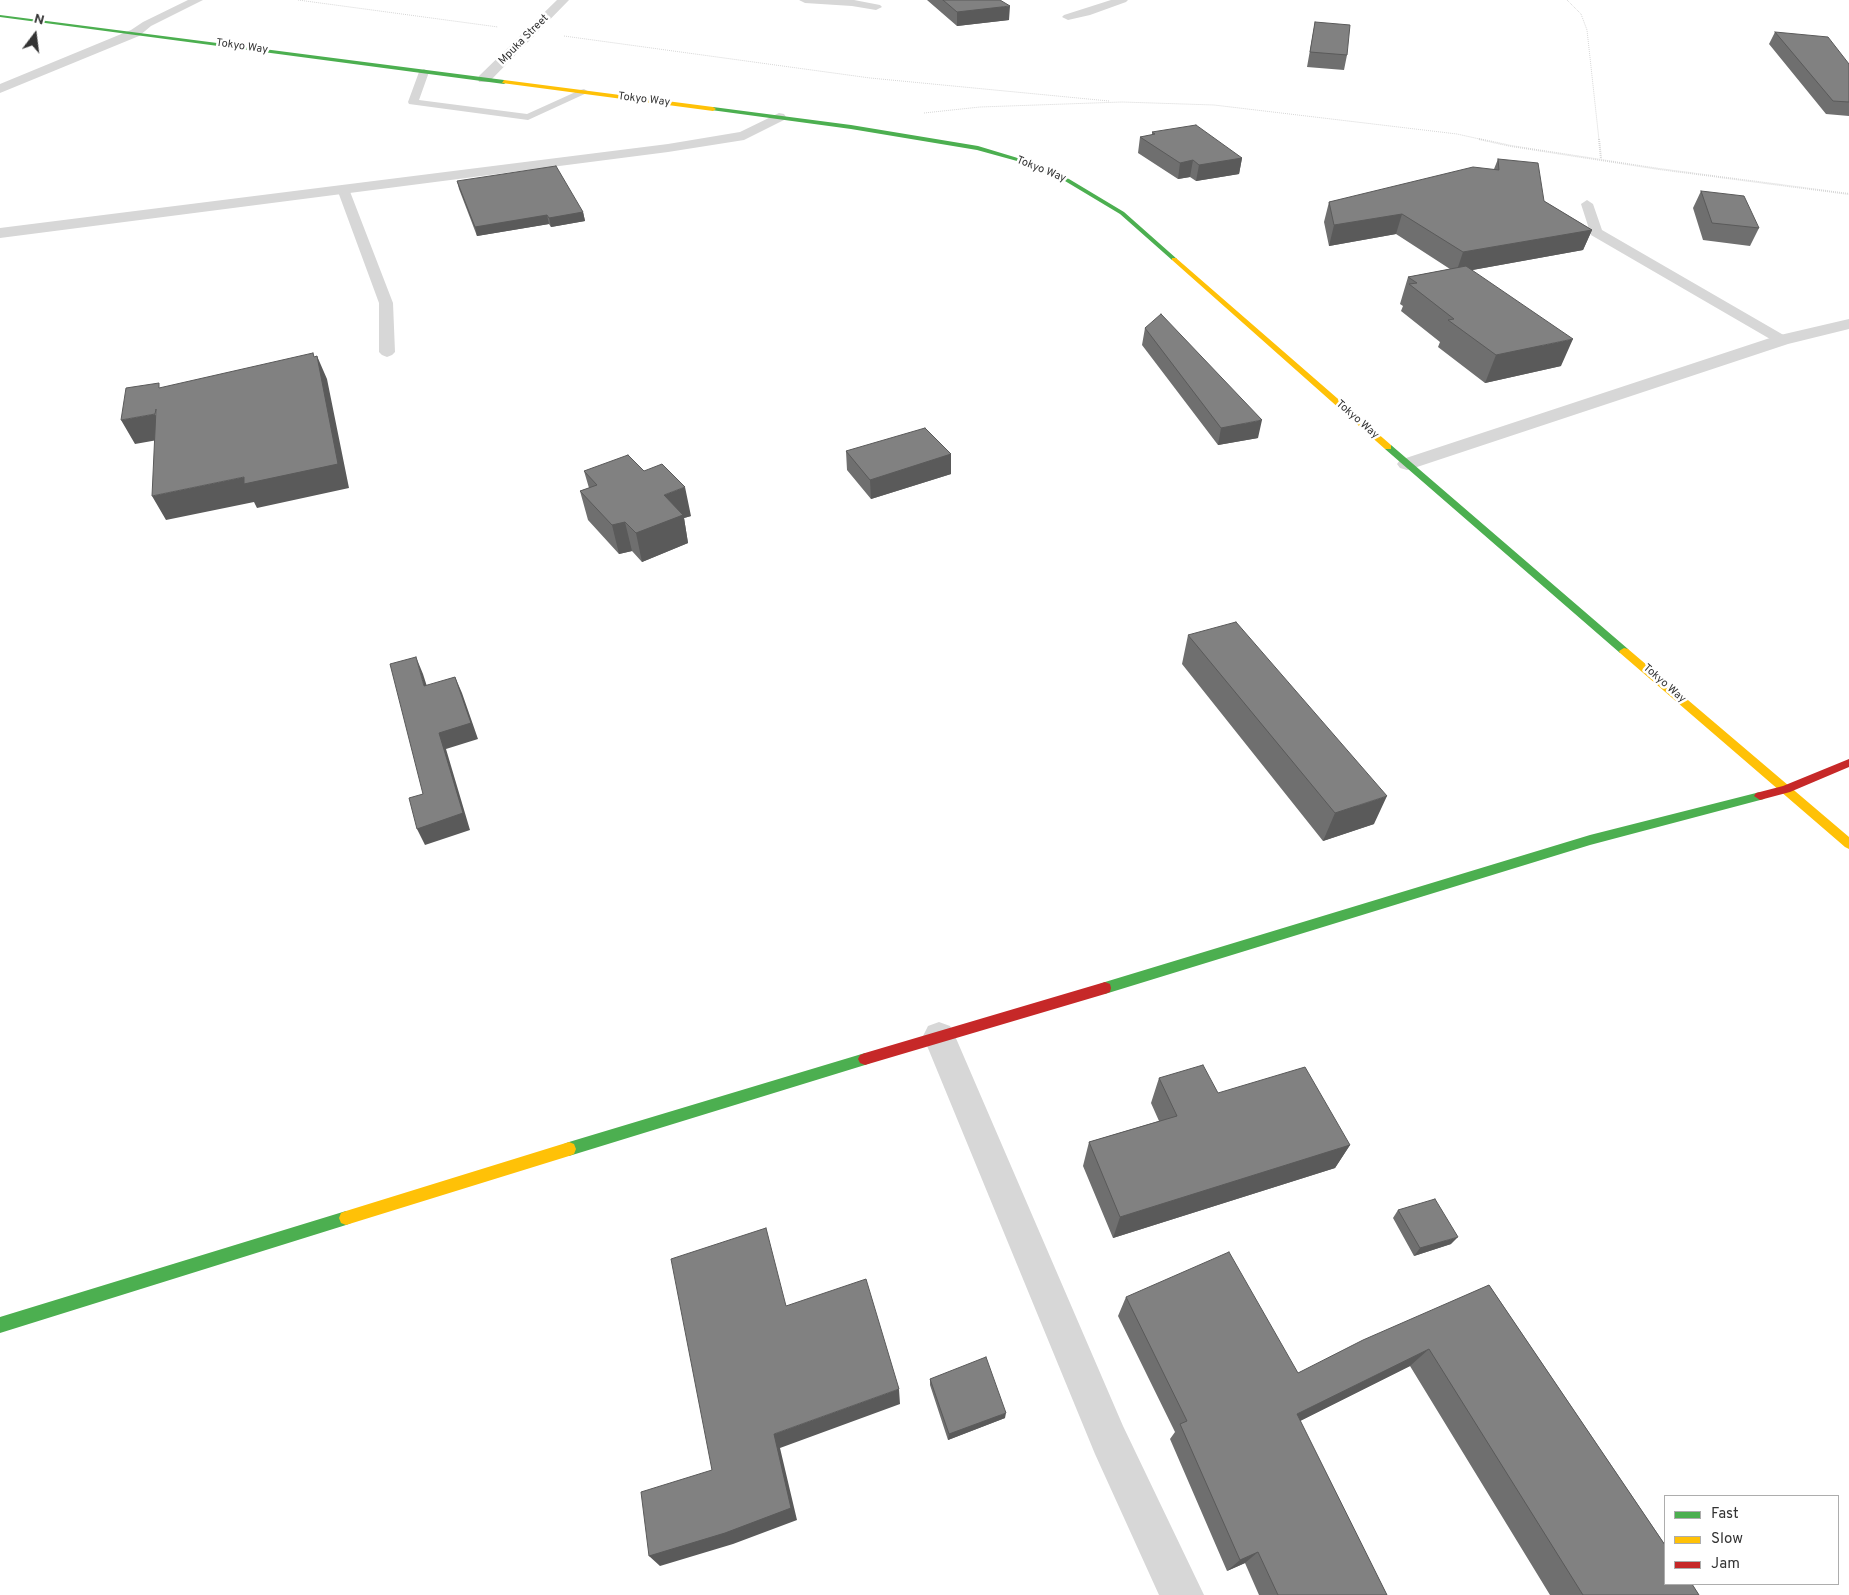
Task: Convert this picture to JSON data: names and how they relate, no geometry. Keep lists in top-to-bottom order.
{
  "streets": {
    "street": ["Mpuka Street", "Tokyo Way"]
  },
  "crossings": [
    ["Mpuka Street", "Tokyo Way"]
  ],
  "legend": ["Fast", "Slow", "Jam"],
  "north": "top"
}
